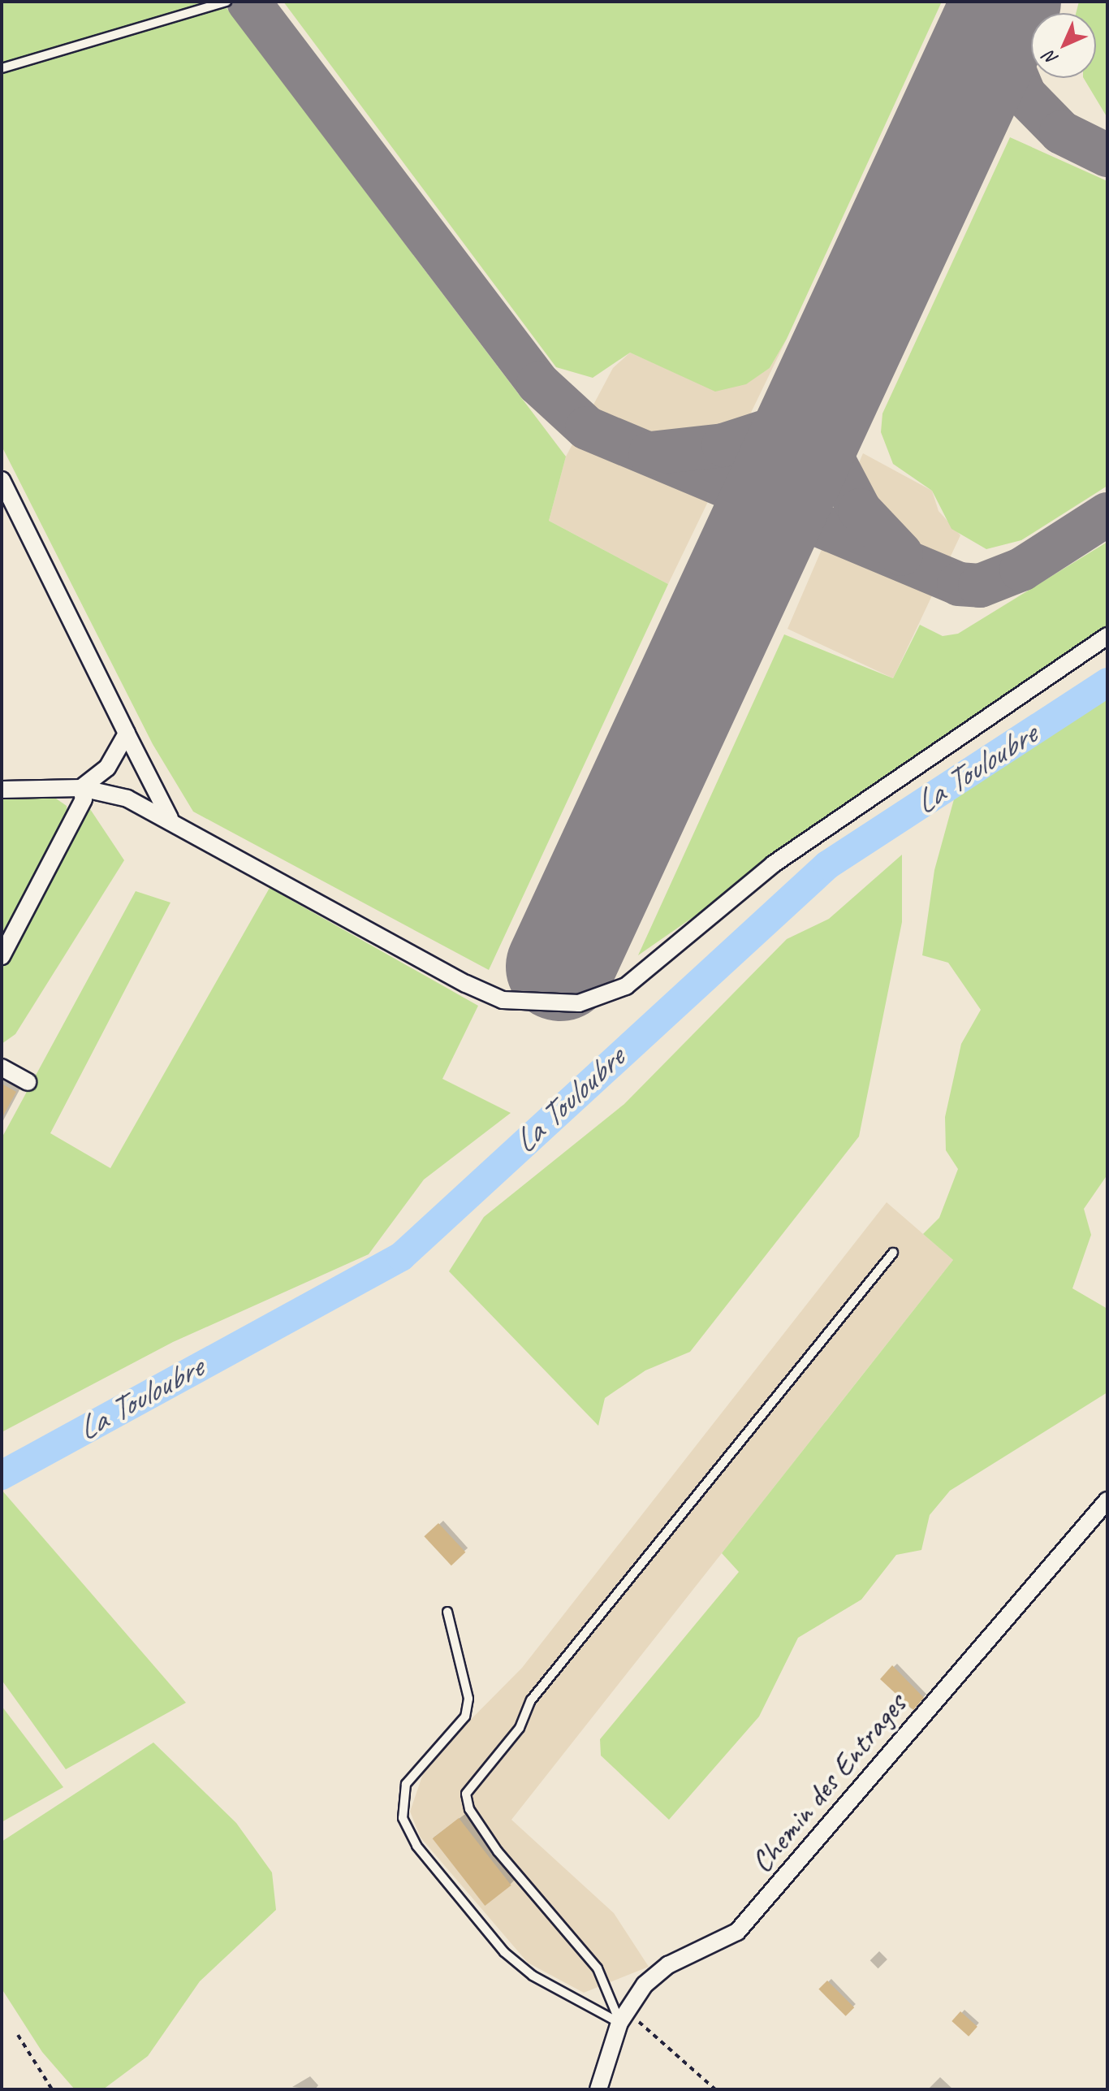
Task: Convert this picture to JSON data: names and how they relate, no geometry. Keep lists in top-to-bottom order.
{
  "streets": {
    "street": ["Chemin des Entrages"]
  },
  "water": ["La Touloubre"],
  "north": "bottom left"
}
